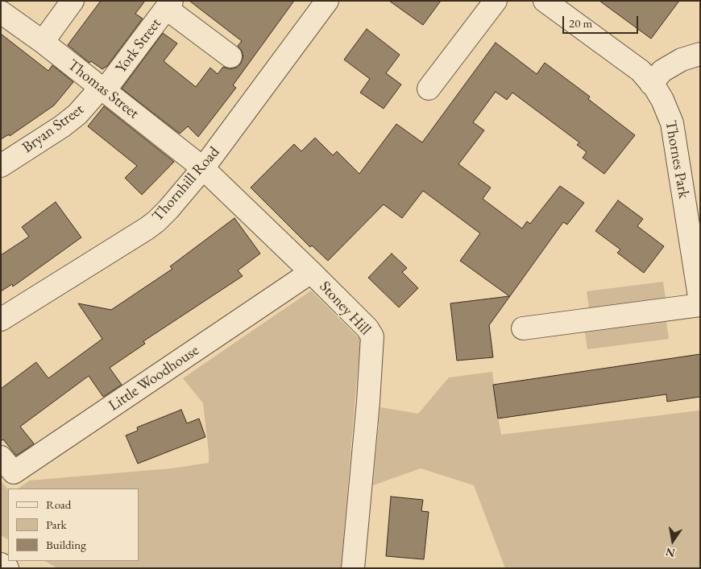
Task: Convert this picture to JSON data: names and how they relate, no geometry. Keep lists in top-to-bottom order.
{
  "streets": {
    "street": [
      "York Street",
      "Thomas Street",
      "Bryan Street",
      "Thornes Park",
      "Thornhill Road",
      "Stoney Hill",
      "Little Woodhouse"
    ]
  },
  "crossings": [
    ["York Street", "Thomas Street"],
    ["York Street", "Bryan Street"],
    ["Thomas Street", "Bryan Street"],
    ["Thomas Street", "Thornhill Road"],
    ["Thomas Street", "Stoney Hill"],
    ["Thornhill Road", "Stoney Hill"],
    ["Stoney Hill", "Little Woodhouse"]
  ],
  "legend": ["Road", "Park", "Building"],
  "scale_bar": "20 m",
  "north": "bottom"
}
